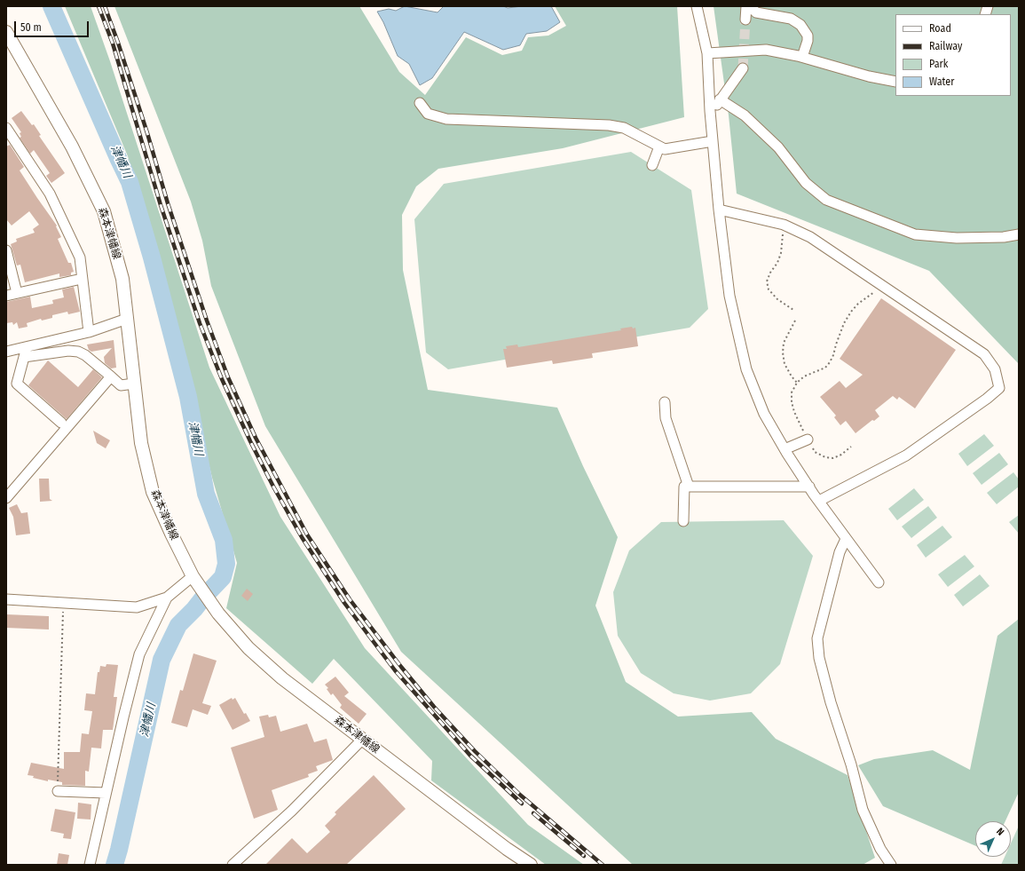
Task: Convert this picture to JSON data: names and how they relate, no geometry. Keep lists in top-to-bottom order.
{
  "streets": {
    "main road": ["森本津幡線"]
  },
  "water": ["津幡川"],
  "legend": [
    "Road",
    "Railway",
    "Park",
    "Water"
  ],
  "scale_bar": "50 m",
  "north": "top right"
}
